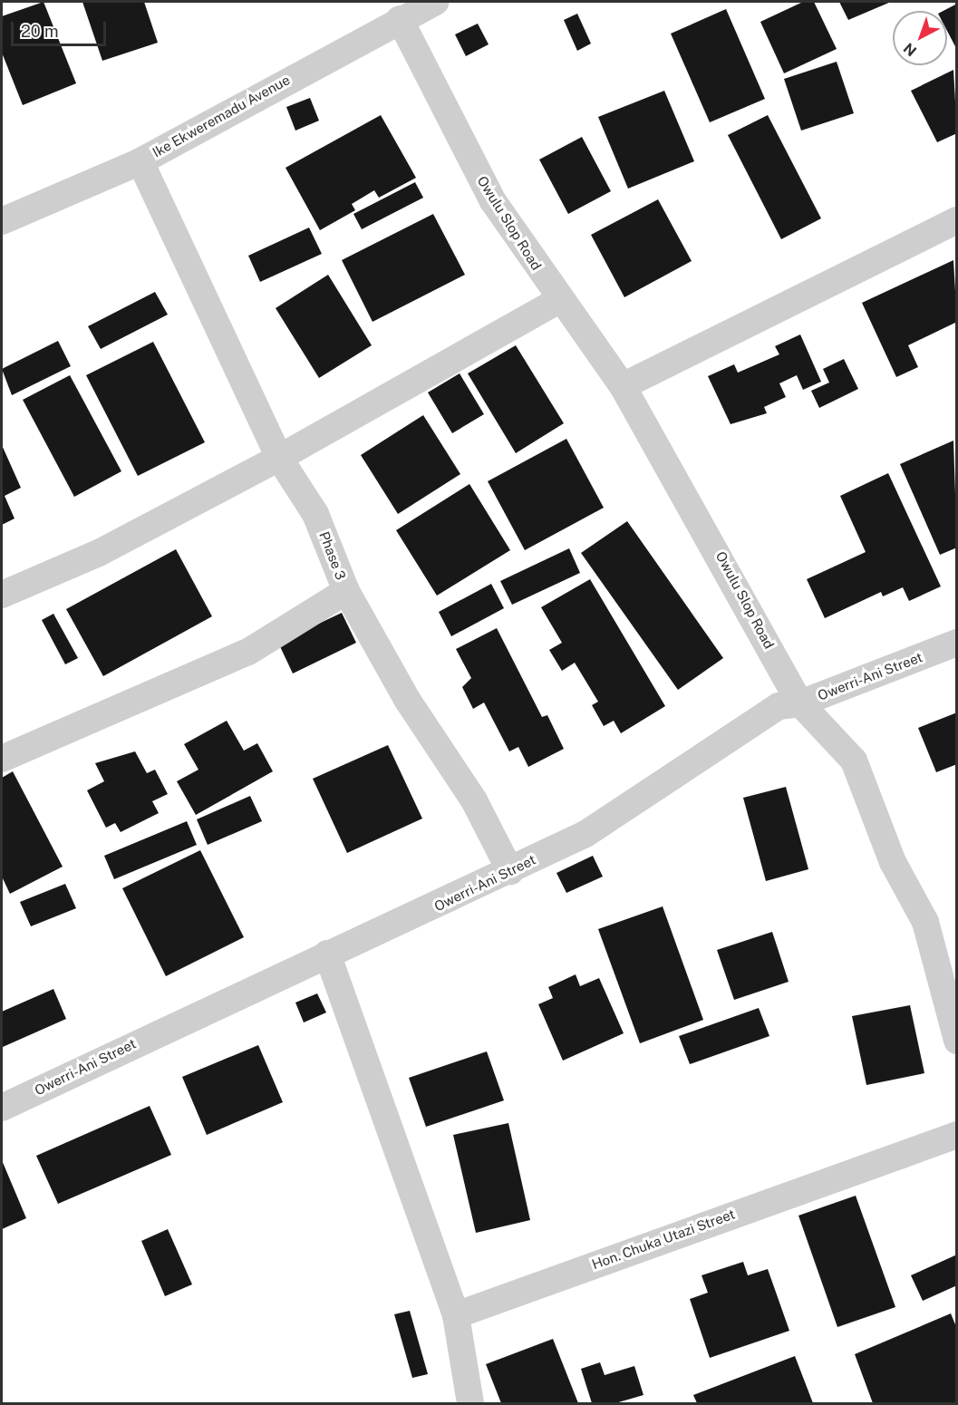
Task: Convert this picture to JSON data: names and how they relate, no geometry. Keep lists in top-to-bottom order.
{
  "streets": {
    "street": [
      "Ike Ekweremadu Avenue",
      "Owulu Slop Road",
      "Phase 3",
      "Owerri-Ani Street",
      "Hon. Chuka Utazi Street"
    ]
  },
  "crossings": [
    ["Ike Ekweremadu Avenue", "Owulu Slop Road"],
    ["Ike Ekweremadu Avenue", "Phase 3"],
    ["Owulu Slop Road", "Owerri-Ani Street"]
  ],
  "scale_bar": "20 m",
  "north": "bottom left"
}
